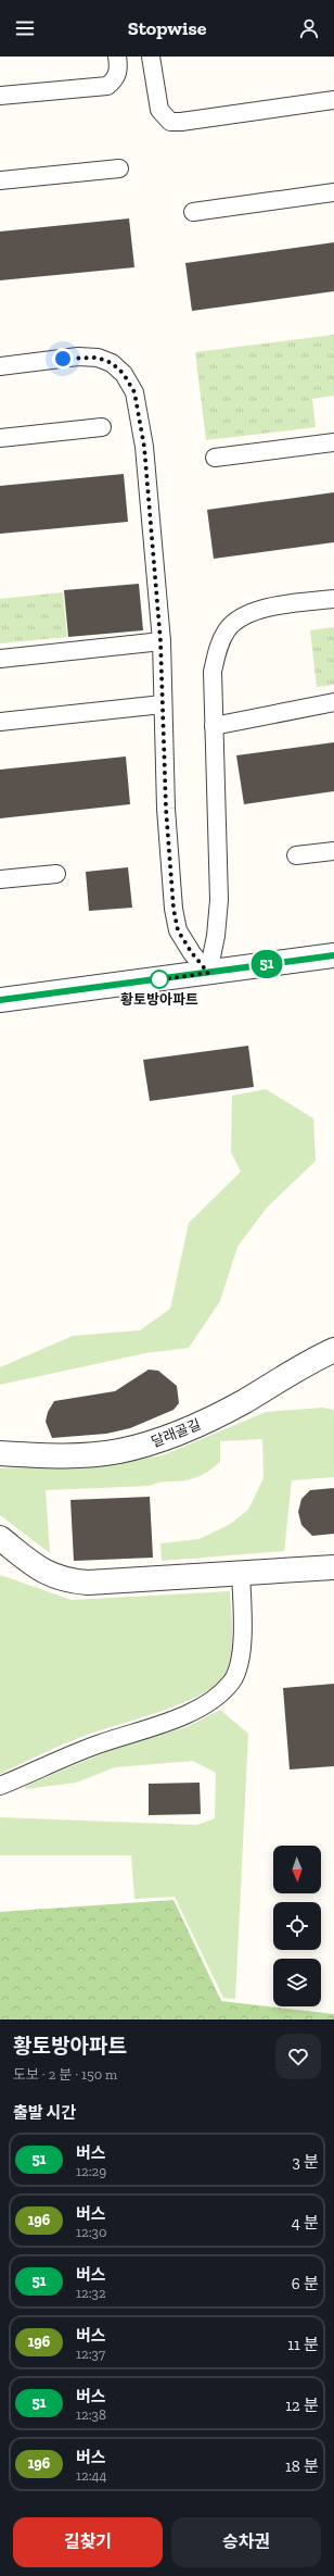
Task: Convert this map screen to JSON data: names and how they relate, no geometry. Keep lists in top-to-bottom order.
{
  "streets": {
    "street": ["달래골길"]
  },
  "places": ["황토방아파트"],
  "lines": ["bus line 51"],
  "north": "bottom",
  "page": {
    "header": "Stopwise",
    "on_map": "51",
    "heading": [
      ["황토방아파트", "도보 · 2 분 · 150 m"],
      "출발 시간"
    ],
    "list": [
      {
        "mark": "51",
        "name": "버스",
        "note": "12:29",
        "value": "3 분"
      },
      {
        "mark": "196",
        "name": "버스",
        "note": "12:30",
        "value": "4 분"
      },
      {
        "mark": "51",
        "name": "버스",
        "note": "12:32",
        "value": "6 분"
      },
      {
        "mark": "196",
        "name": "버스",
        "note": "12:37",
        "value": "11 분"
      },
      {
        "mark": "51",
        "name": "버스",
        "note": "12:38",
        "value": "12 분"
      },
      {
        "mark": "196",
        "name": "버스",
        "note": "12:44",
        "value": "18 분"
      }
    ],
    "buttons": ["길찾기", "승차권"]
  }
}
